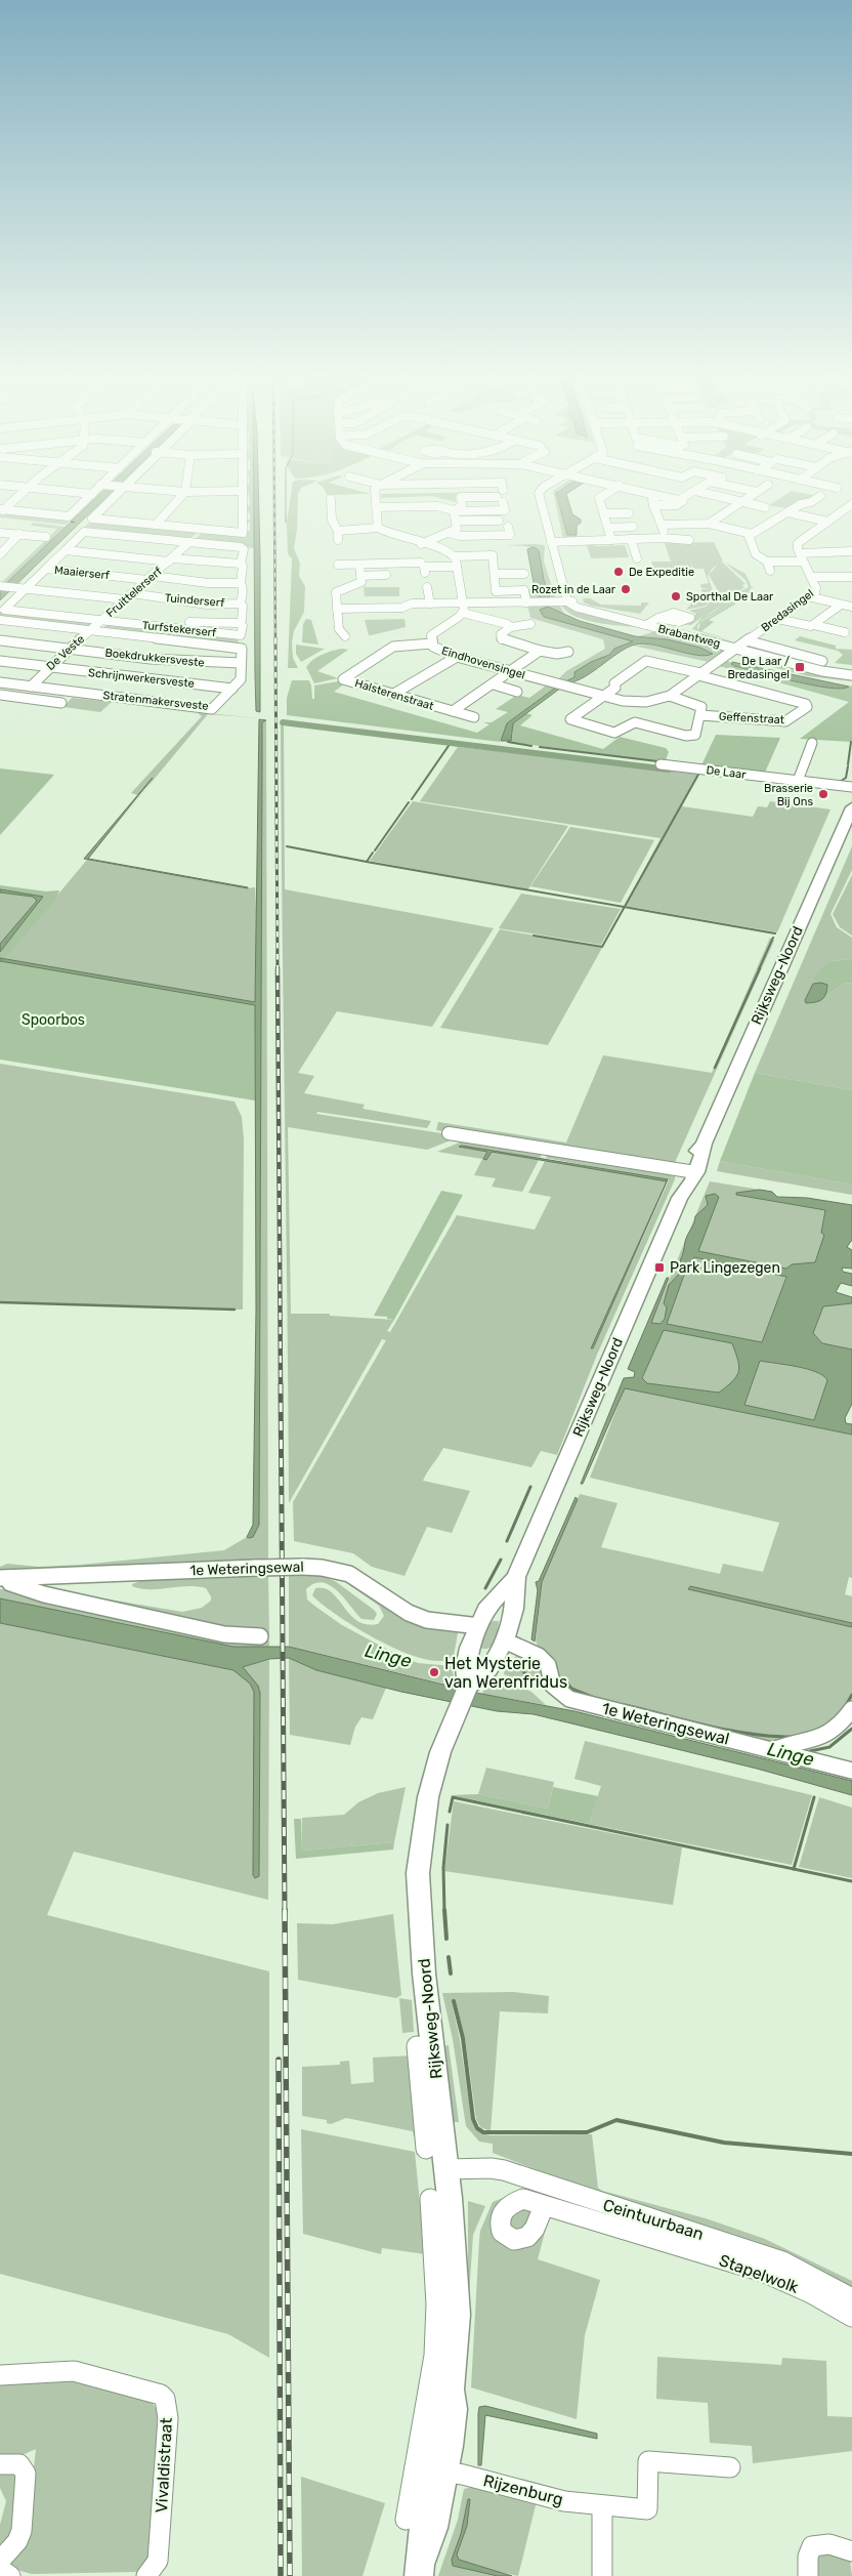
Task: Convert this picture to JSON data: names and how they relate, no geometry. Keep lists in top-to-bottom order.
{
  "streets": {
    "main road": ["Rijksweg-Noord"],
    "street": [
      "Maaierserf",
      "Fruittelerserf",
      "Tuinderserf",
      "Bredasingel",
      "Turfstekerserf",
      "Brabantweg",
      "De Veste",
      "Boekdrukkersveste",
      "Eindhovensingel",
      "Schrijnwerkersveste",
      "Halsterenstraat",
      "Stratenmakersveste",
      "Geffenstraat",
      "De Laar",
      "1e Weteringsewal",
      "Ceintuurbaan",
      "Stapelwolk",
      "Vivaldistraat",
      "Rijzenburg"
    ]
  },
  "crossings": [
    ["Maaierserf", "Fruittelerserf"],
    ["Maaierserf", "Tuinderserf"],
    ["Maaierserf", "Turfstekerserf"],
    ["Maaierserf", "De Veste"],
    ["Fruittelerserf", "Tuinderserf"],
    ["Fruittelerserf", "Turfstekerserf"],
    ["Fruittelerserf", "De Veste"],
    ["Bredasingel", "Brabantweg"],
    ["Bredasingel", "Eindhovensingel"],
    ["Turfstekerserf", "De Veste"],
    ["Turfstekerserf", "Stratenmakersveste"],
    ["Brabantweg", "Eindhovensingel"],
    ["De Veste", "Boekdrukkersveste"],
    ["De Veste", "Schrijnwerkersveste"],
    ["De Veste", "Stratenmakersveste"],
    ["Boekdrukkersveste", "Stratenmakersveste"],
    ["Eindhovensingel", "Halsterenstraat"],
    ["Eindhovensingel", "Geffenstraat"],
    ["Schrijnwerkersveste", "Stratenmakersveste"],
    ["Rijksweg-Noord", "1e Weteringsewal"],
    ["Rijksweg-Noord", "Ceintuurbaan"],
    ["Rijksweg-Noord", "Rijzenburg"]
  ],
  "water": ["Linge"],
  "parks": ["Spoorbos"],
  "places": {
    "other": [
      "De Expeditie",
      "Rozet in de Laar",
      "Sporthal De Laar",
      "Brasserie Bij Ons",
      "Het Mysterie van Werenfridus"
    ],
    "transit": ["De Laar / Bredasingel", "Park Lingezegen"]
  }
}
